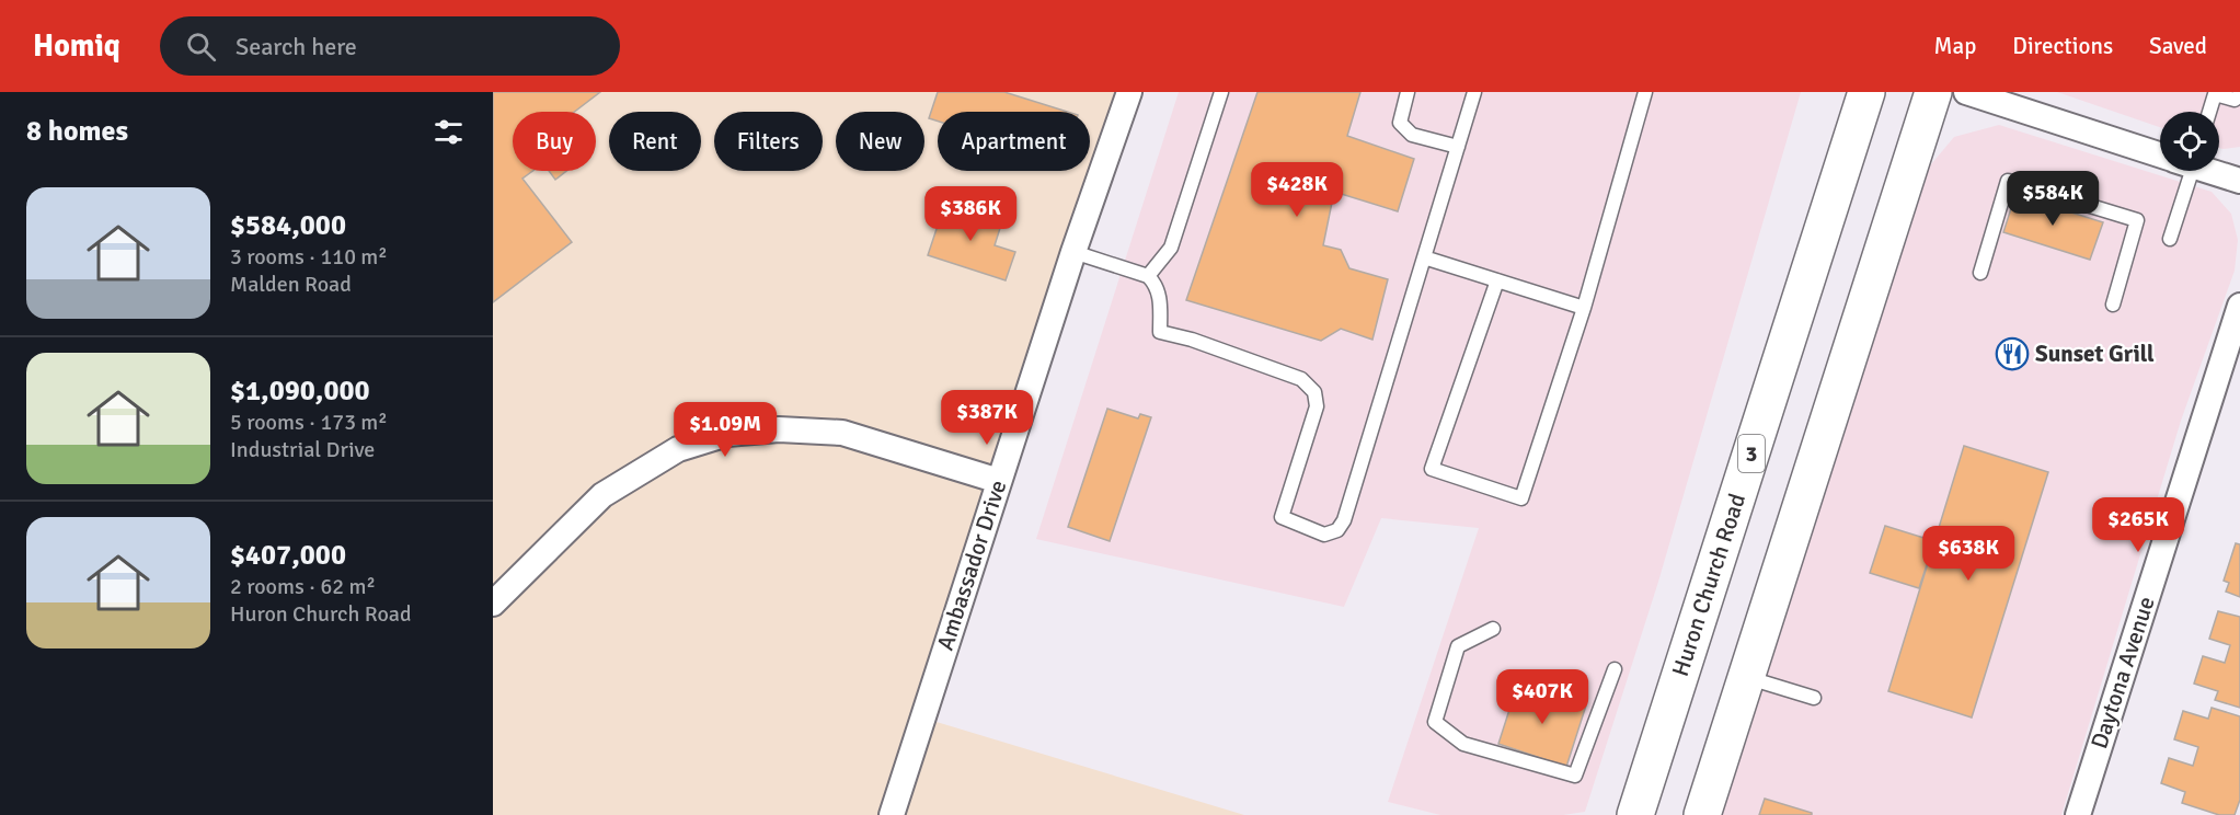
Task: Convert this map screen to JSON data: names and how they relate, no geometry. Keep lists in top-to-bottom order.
{
  "streets": {
    "highway": ["3", "Huron Church Road"],
    "street": ["Ambassador Drive", "Daytona Avenue"]
  },
  "places": {
    "restaurant": ["Sunset Grill"]
  },
  "page": {
    "header": "Homiq",
    "search": "Search here",
    "nav": ["Map", "Directions", "Saved"],
    "heading": "8 homes",
    "chip": [
      "Buy",
      "Rent",
      "Filters",
      "New",
      "Apartment"
    ],
    "price": [
      "$428K",
      "$584K",
      "$386K",
      "$387K",
      "$1.09M",
      "$265K",
      "$638K",
      "$407K"
    ],
    "list": [
      {
        "name": "$584,000",
        "note": "3 rooms · 110 m² · Malden Road"
      },
      {
        "name": "$1,090,000",
        "note": "5 rooms · 173 m² · Industrial Drive"
      },
      {
        "name": "$407,000",
        "note": "2 rooms · 62 m² · Huron Church Road"
      }
    ]
  }
}
